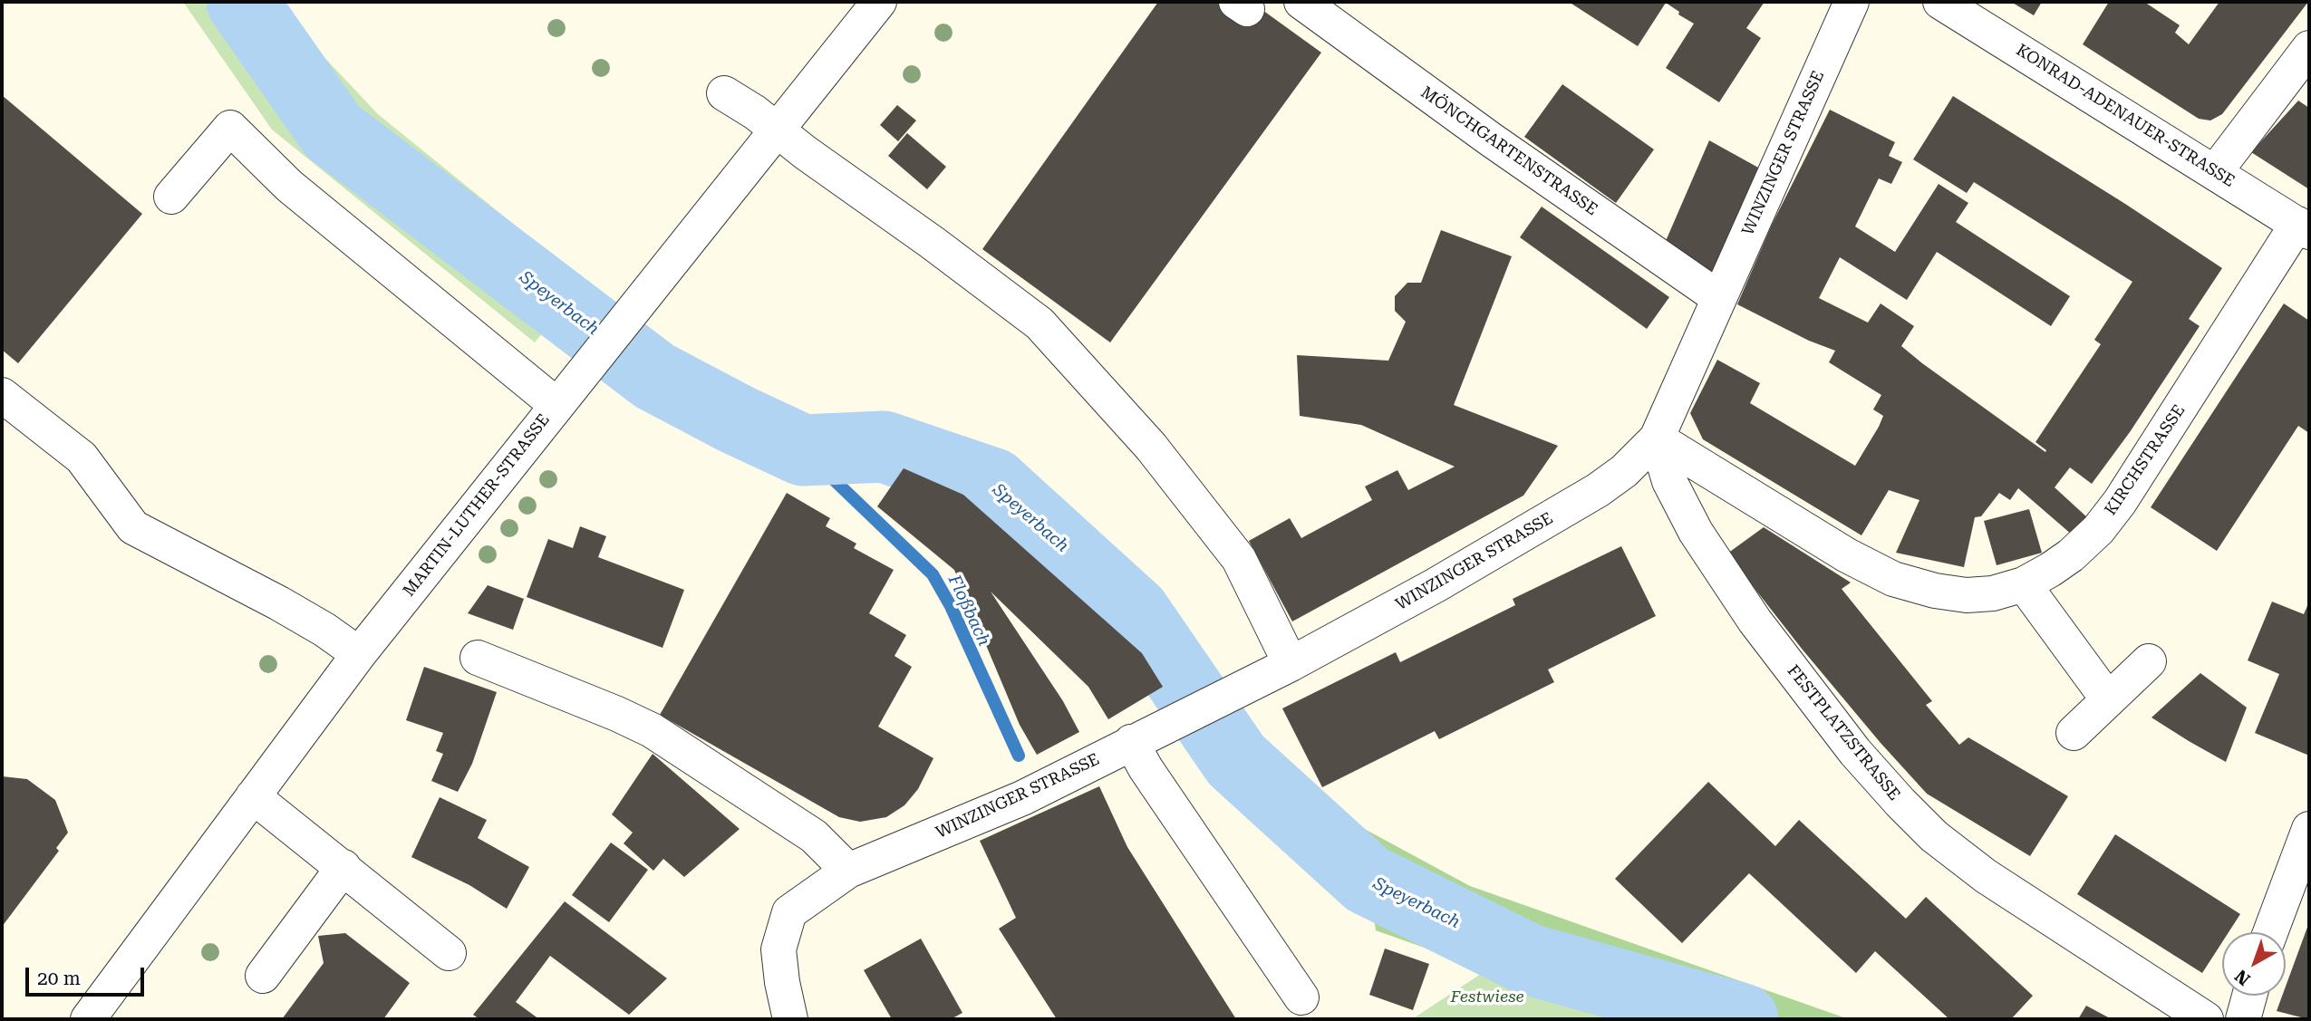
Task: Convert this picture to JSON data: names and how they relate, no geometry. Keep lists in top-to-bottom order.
{
  "streets": {
    "street": [
      "KONRAD-ADENAUER-STRASSE",
      "MÖNCHGARTENSTRASSE",
      "WINZINGER STRASSE",
      "KIRCHSTRASSE",
      "MARTIN-LUTHER-STRASSE",
      "FESTPLATZSTRASSE"
    ]
  },
  "crossings": [
    ["KONRAD-ADENAUER-STRASSE", "KIRCHSTRASSE"],
    ["MÖNCHGARTENSTRASSE", "WINZINGER STRASSE"],
    ["WINZINGER STRASSE", "KIRCHSTRASSE"],
    ["WINZINGER STRASSE", "FESTPLATZSTRASSE"],
    ["KIRCHSTRASSE", "FESTPLATZSTRASSE"]
  ],
  "water": ["Speyerbach", "Floßbach"],
  "parks": ["Festwiese"],
  "scale_bar": "20 m",
  "north": "bottom left"
}
